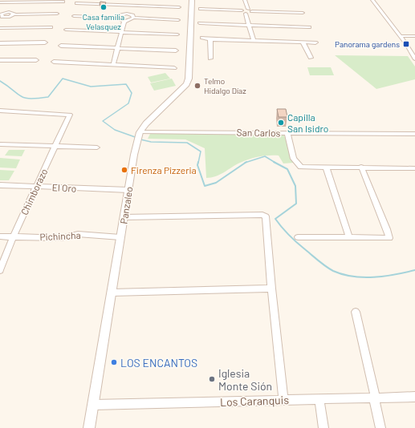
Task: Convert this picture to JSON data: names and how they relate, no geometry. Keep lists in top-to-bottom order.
{
  "streets": {
    "street": [
      "San Carlos",
      "El Oro",
      "Chimborazo",
      "Panzaleo",
      "Pichincha",
      "Los Caranquis"
    ]
  },
  "crossings": [
    ["San Carlos", "Panzaleo"],
    ["El Oro", "Chimborazo"],
    ["El Oro", "Panzaleo"],
    ["Chimborazo", "Pichincha"],
    ["Panzaleo", "Pichincha"],
    ["Panzaleo", "Los Caranquis"]
  ],
  "places": {
    "other": [
      "Casa familia Velasquez",
      "Telmo Hidalgo Díaz",
      "Capilla San Isidro",
      "Firenza Pizzeria",
      "LOS ENCANTOS",
      "Iglesia Monte Sión"
    ],
    "transit": ["Panorama gardens"]
  }
}
